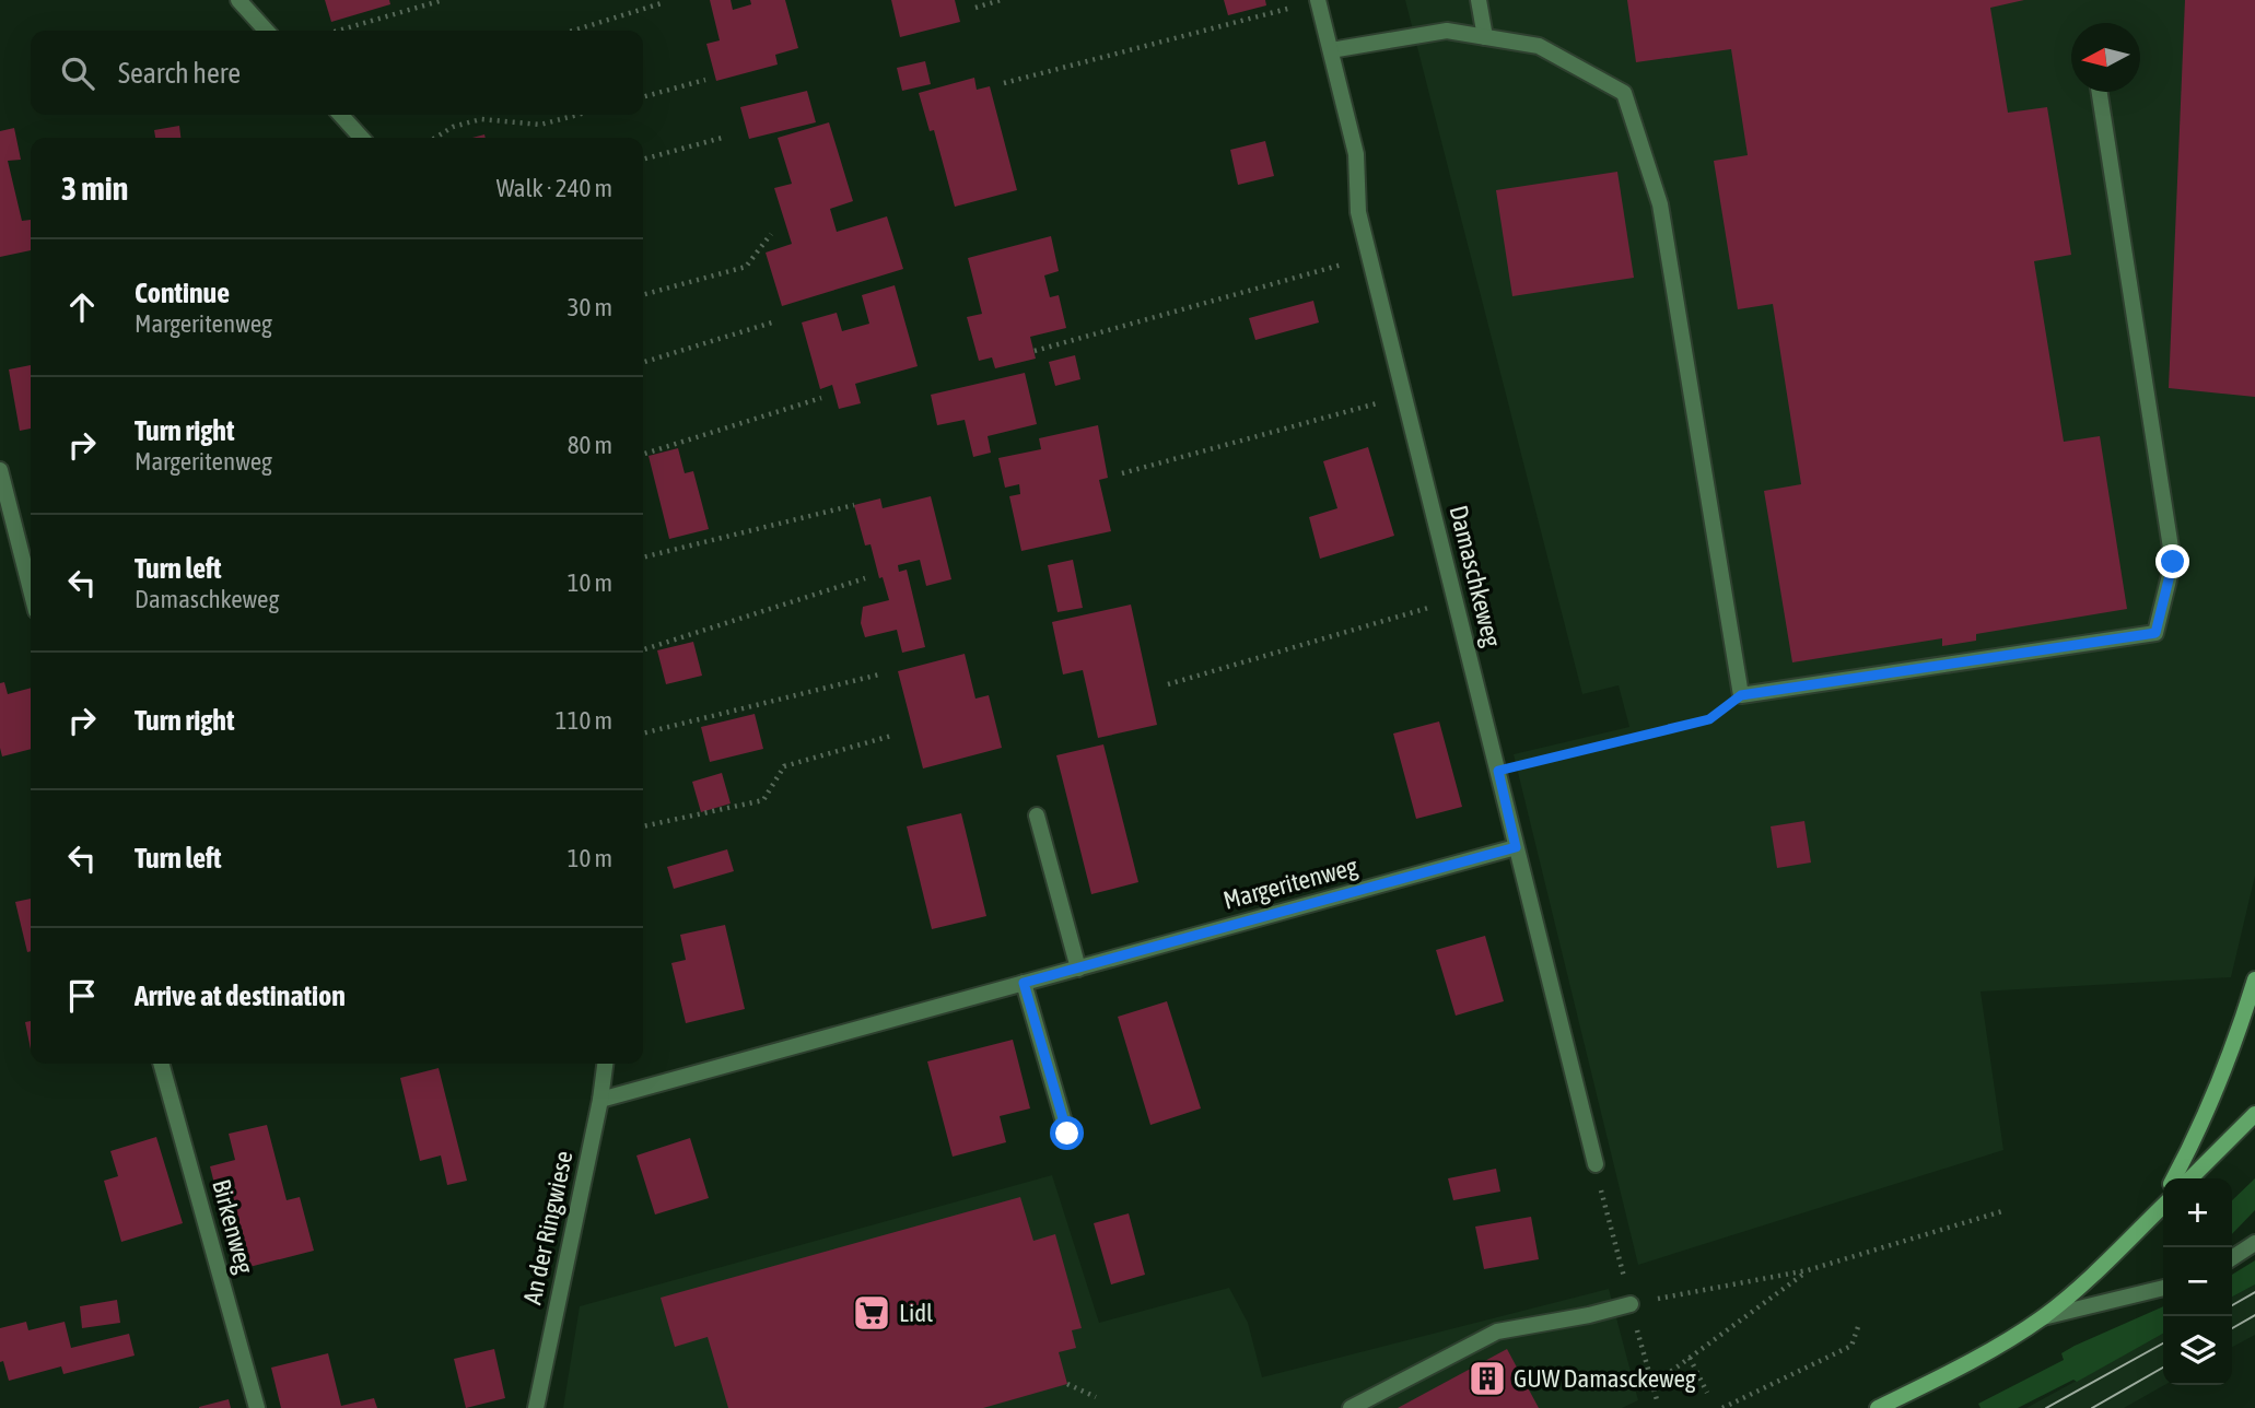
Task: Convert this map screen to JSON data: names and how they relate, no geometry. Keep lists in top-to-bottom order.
{
  "streets": {
    "street": [
      "Damaschkeweg",
      "Margeritenweg",
      "Birkenweg",
      "An der Ringwiese"
    ]
  },
  "crossings": [
    ["Damaschkeweg", "Margeritenweg"],
    ["Margeritenweg", "An der Ringwiese"]
  ],
  "places": {
    "supermarket": ["Lidl"],
    "building": ["GUW Damasckeweg"]
  },
  "north": "left",
  "page": {
    "search": "Search here",
    "heading": ["3 min", "Walk · 240 m"],
    "list": [
      ["Continue", "Margeritenweg", "30 m"],
      ["Turn right", "Margeritenweg", "80 m"],
      ["Turn left", "Damaschkeweg", "10 m"],
      ["Turn right", "110 m"],
      ["Turn left", "10 m"],
      "Arrive at destination"
    ],
    "map_buttons": ["+", "−"]
  }
}
